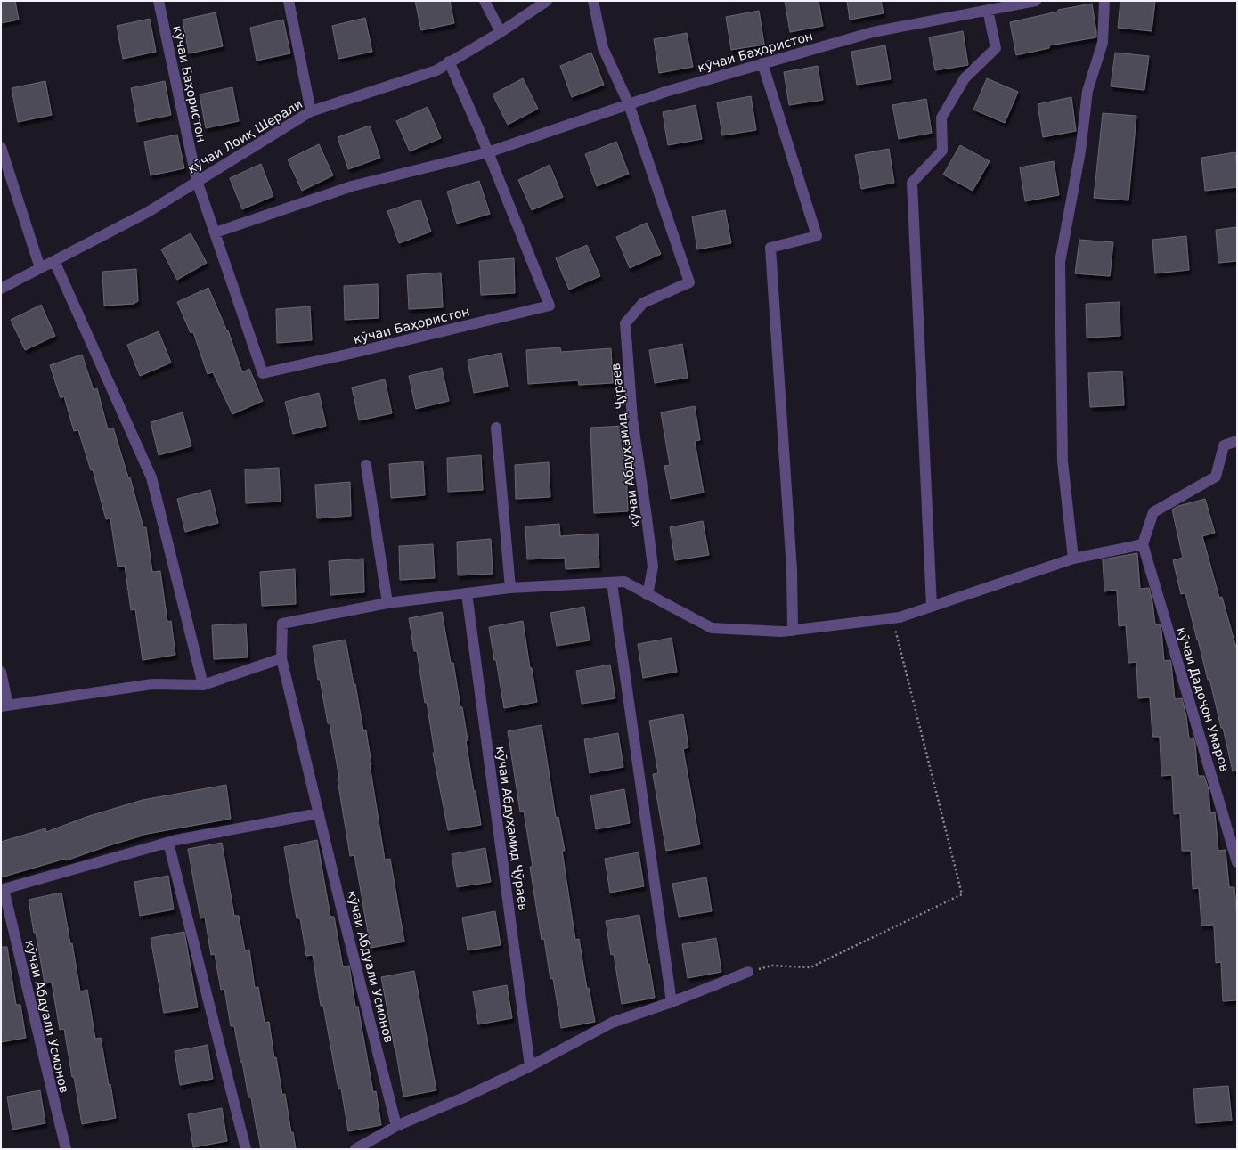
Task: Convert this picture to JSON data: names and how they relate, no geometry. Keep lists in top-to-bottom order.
{
  "streets": {
    "street": [
      "кӯчаи Баҳористон",
      "кӯчаи Лоиқ Шерали",
      "кӯчаи Абдуҳамид Ҷӯраев",
      "кӯчаи Дадоҷон Умаров",
      "кӯчаи Абдуали Усмонов"
    ]
  },
  "crossings": [
    ["кӯчаи Баҳористон", "кӯчаи Лоиқ Шерали"],
    ["кӯчаи Баҳористон", "кӯчаи Абдуҳамид Ҷӯраев"]
  ]
}
